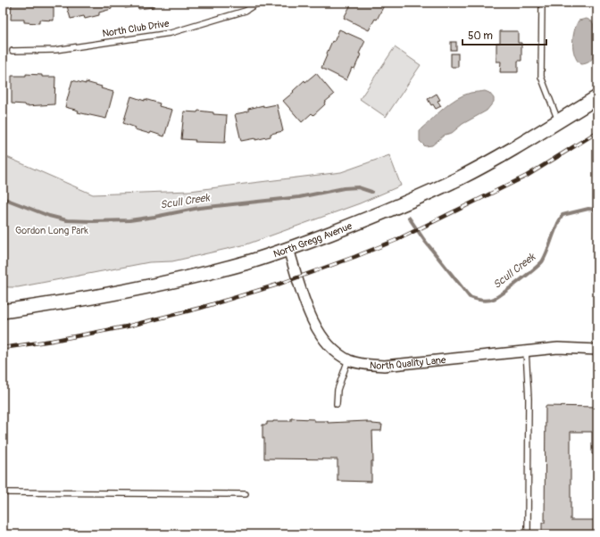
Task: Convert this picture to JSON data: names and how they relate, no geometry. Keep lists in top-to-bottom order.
{
  "streets": {
    "main road": ["North Gregg Avenue"],
    "street": ["North Quality Lane"],
    "lane": ["North Club Drive"]
  },
  "crossings": [
    ["North Gregg Avenue", "North Quality Lane"]
  ],
  "water": ["Scull Creek"],
  "parks": ["Gordon Long Park"],
  "scale_bar": "50 m"
}
